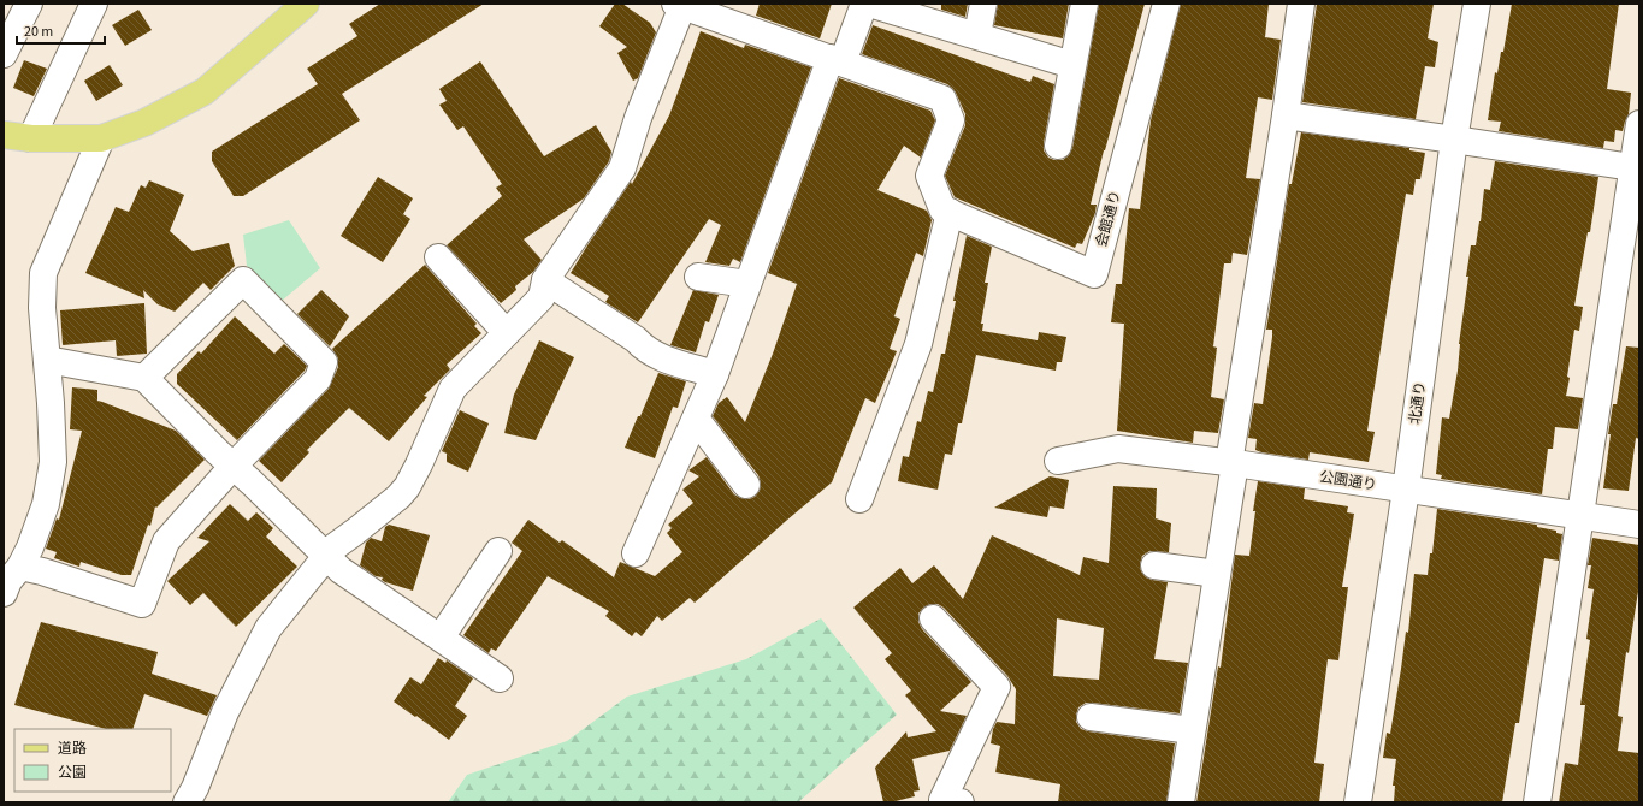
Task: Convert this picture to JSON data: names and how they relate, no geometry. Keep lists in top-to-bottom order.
{
  "streets": {
    "street": ["会館通り", "北通り", "公園通り"]
  },
  "crossings": [
    ["北通り", "公園通り"]
  ],
  "legend": ["道路", "公園"],
  "scale_bar": "20 m"
}
